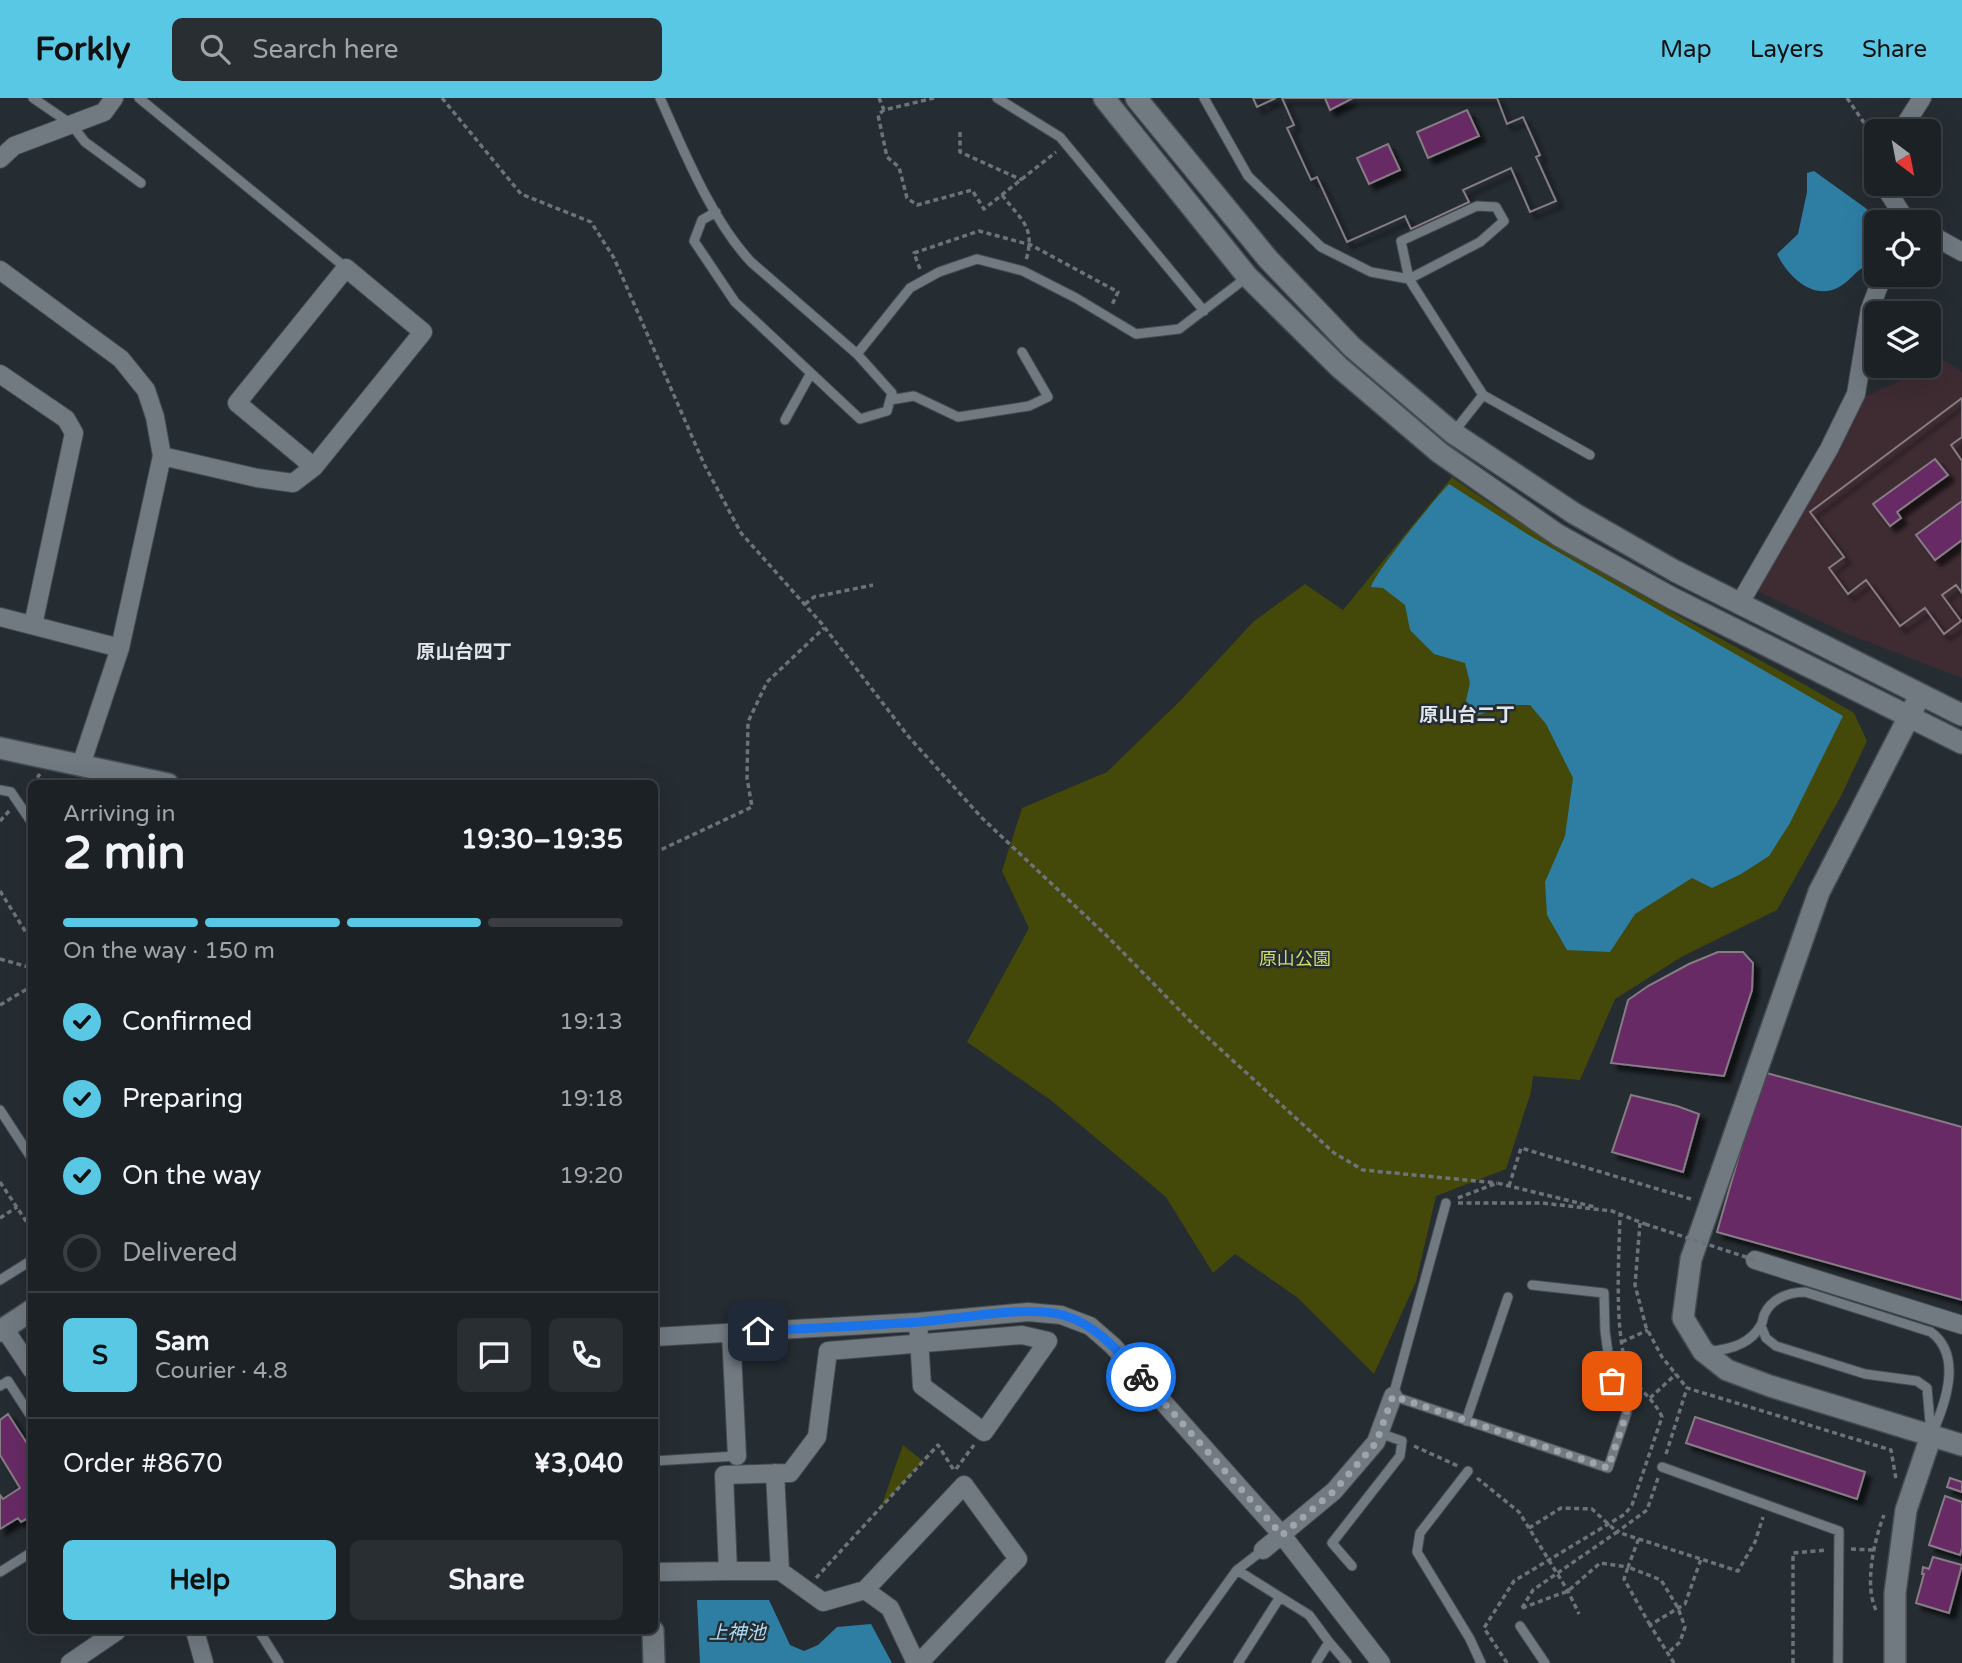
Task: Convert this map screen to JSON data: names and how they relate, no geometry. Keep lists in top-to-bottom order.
{
  "districts": ["原山台四丁", "原山台二丁"],
  "water": ["上神池"],
  "parks": ["原山公園"],
  "north": "bottom right",
  "page": {
    "header": "Forkly",
    "search": "Search here",
    "nav": ["Map", "Layers", "Share"],
    "heading": ["2 min", "Arriving in", "19:30–19:35"],
    "panel": [
      "Sam",
      "Courier · 4.8",
      "Order #8670",
      "¥3,040"
    ],
    "bar": "On the way · 150 m",
    "list": [
      ["Confirmed", "19:13"],
      ["Preparing", "19:18"],
      ["On the way", "19:20"],
      "Delivered"
    ],
    "round": "S",
    "buttons": ["Help", "Share"]
  }
}
